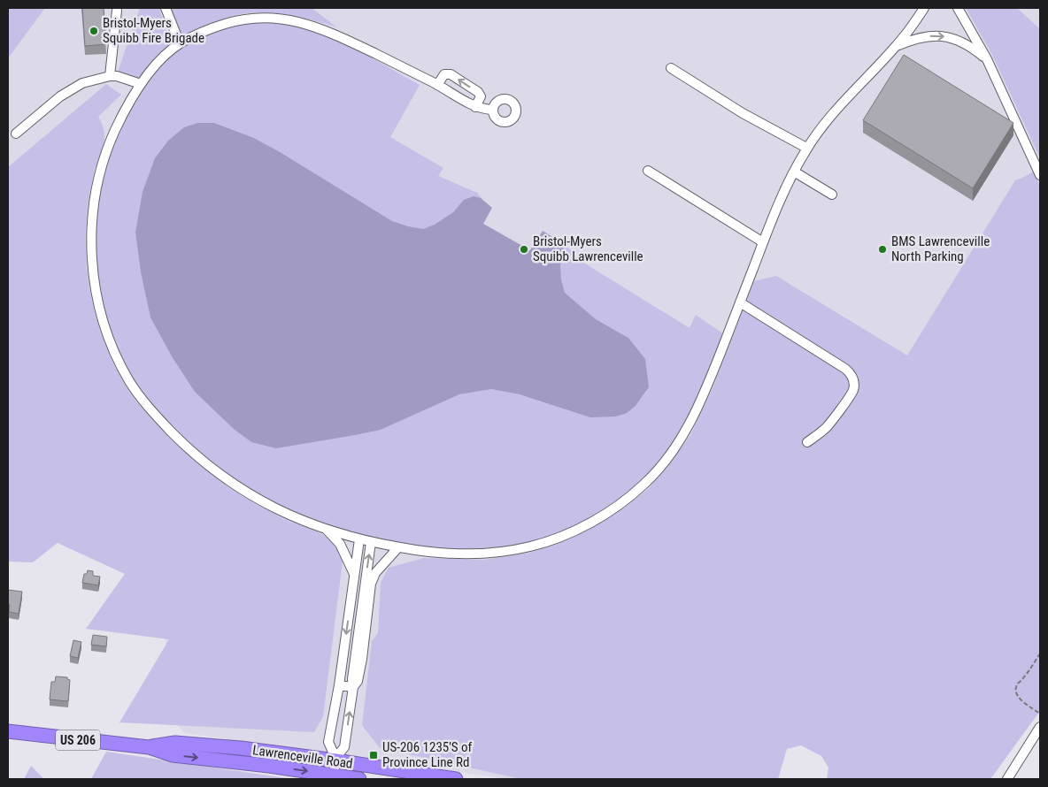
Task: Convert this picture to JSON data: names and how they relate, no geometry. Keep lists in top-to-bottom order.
{
  "streets": {
    "highway": ["US 206", "Lawrenceville Road"]
  },
  "places": {
    "other": ["Bristol-Myers Squibb Fire Brigade", "Bristol-Myers Squibb Lawrenceville", "BMS Lawrenceville North Parking"],
    "transit": ["US-206 1235'S of Province Line Rd"]
  }
}
